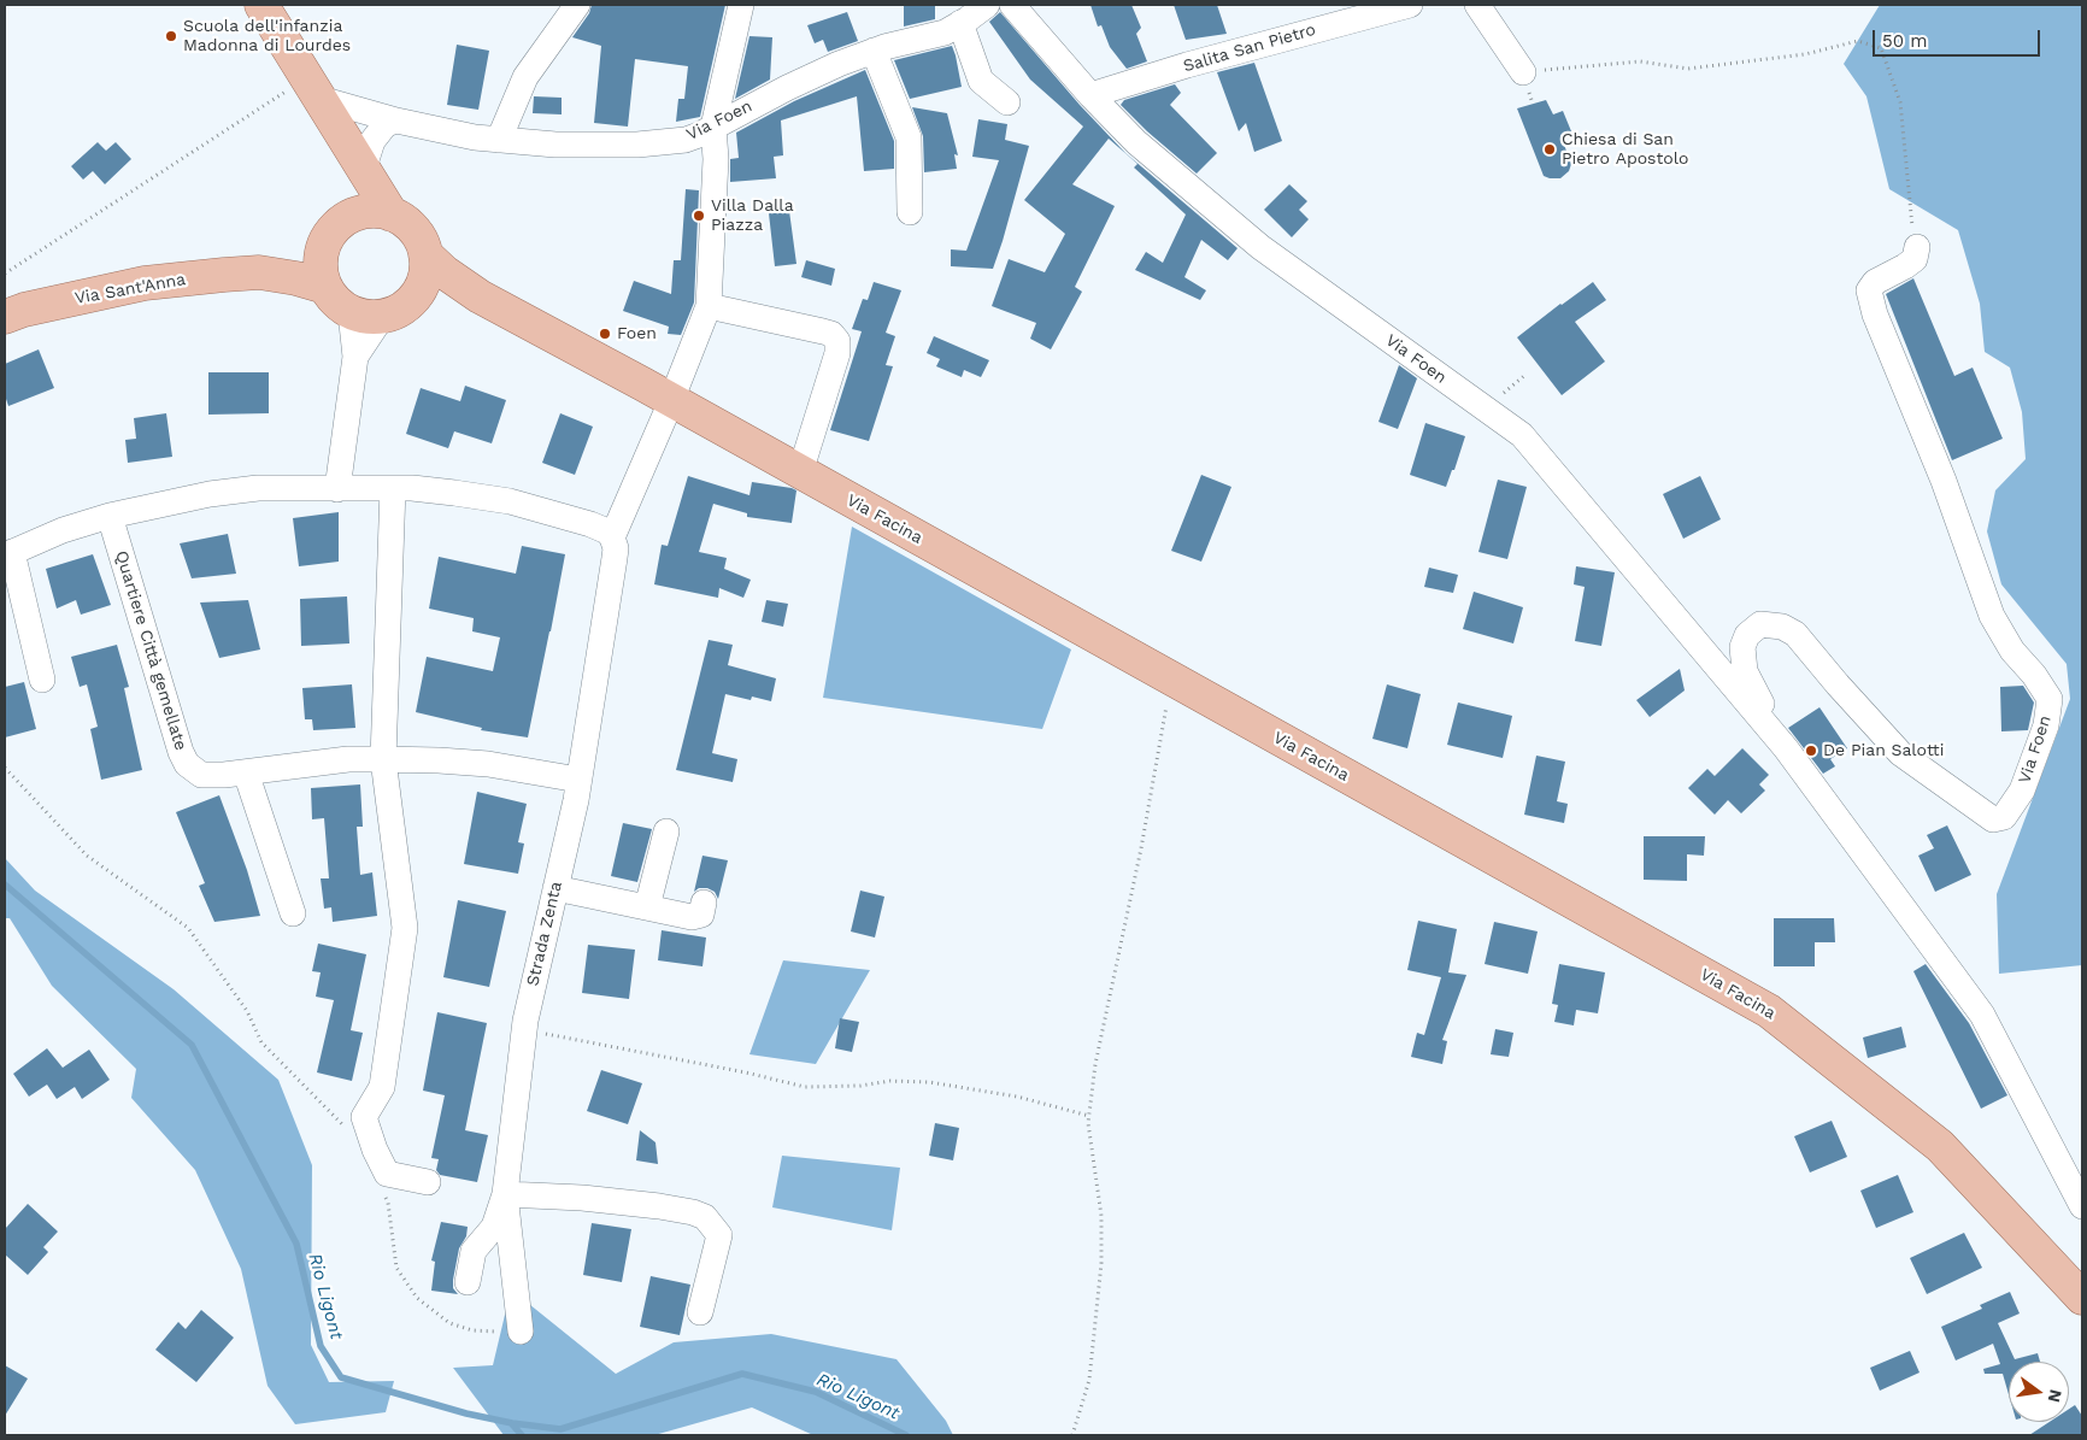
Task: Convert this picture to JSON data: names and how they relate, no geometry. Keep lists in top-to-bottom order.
{
  "streets": {
    "main road": ["Via Sant'Anna", "Via Facina"],
    "street": [
      "Salita San Pietro",
      "Via Foen",
      "Quartiere Città gemellate",
      "Strada Zenta"
    ]
  },
  "crossings": [
    ["Salita San Pietro", "Via Foen"],
    ["Via Sant'Anna", "Via Facina"],
    ["Quartiere Città gemellate", "Strada Zenta"]
  ],
  "water": ["Rio Ligont"],
  "places": [
    "Scuola dell'infanzia Madonna di Lourdes",
    "Chiesa di San Pietro Apostolo",
    "Villa Dalla Piazza",
    "Foen",
    "De Pian Salotti"
  ],
  "scale_bar": "50 m",
  "north": "right"
}
